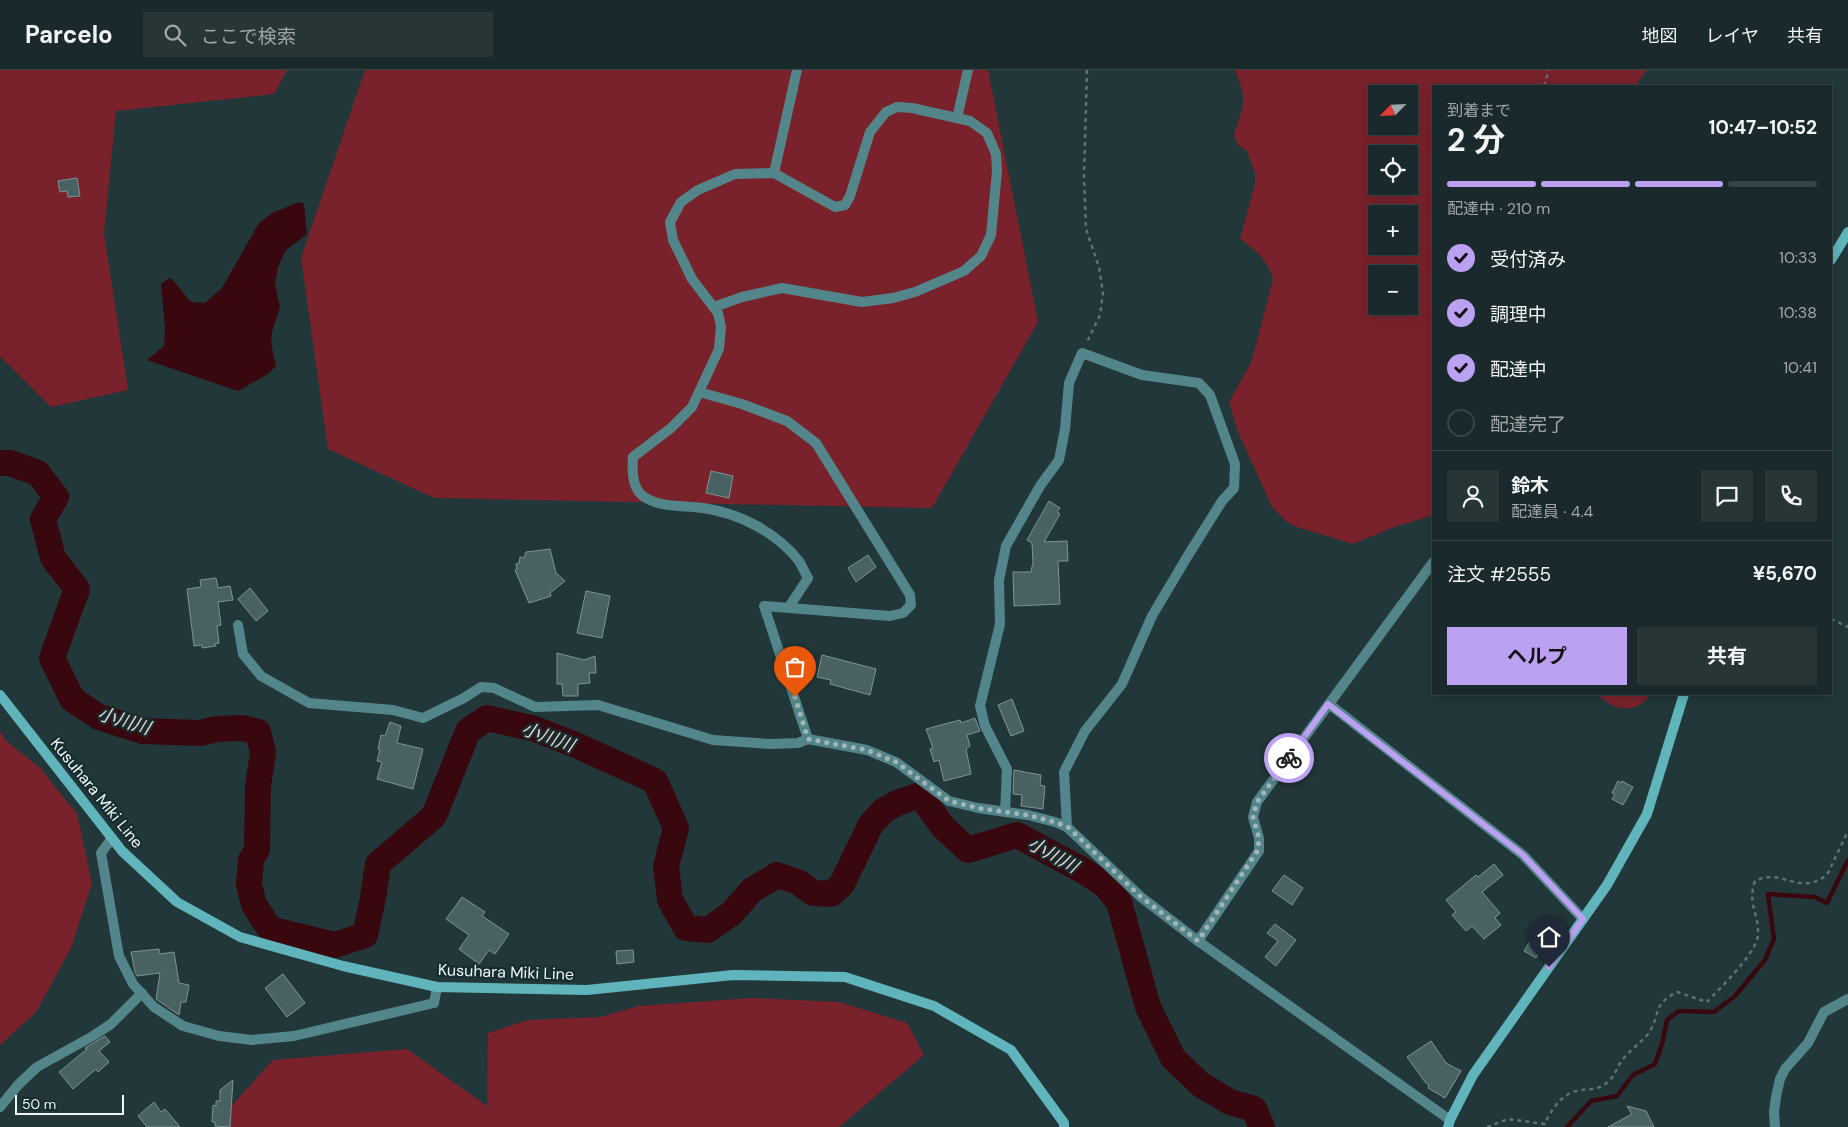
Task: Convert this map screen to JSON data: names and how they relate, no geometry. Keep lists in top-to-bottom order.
{
  "streets": {
    "main road": ["Kusuhara Miki Line"]
  },
  "water": ["小川川"],
  "scale_bar": "50 m",
  "north": "bottom left",
  "page": {
    "header": "Parcelo",
    "search": "ここで検索",
    "nav": ["地図", "レイヤ", "共有"],
    "map_buttons": ["+", "−"],
    "heading": ["2 分", "到着まで", "10:47–10:52"],
    "panel": [
      "鈴木",
      "配達員 · 4.4",
      "注文 #2555",
      "¥5,670"
    ],
    "bar": "配達中 · 210 m",
    "list": [
      ["受付済み", "10:33"],
      ["調理中", "10:38"],
      ["配達中", "10:41"],
      "配達完了"
    ],
    "buttons": ["ヘルプ", "共有"],
    "scale": "50 m"
  }
}
